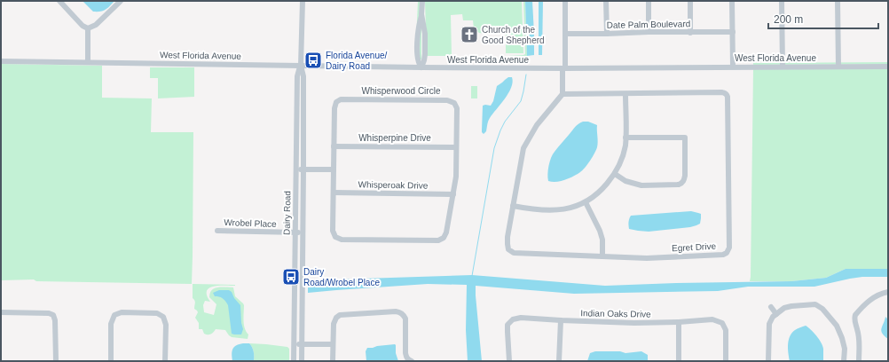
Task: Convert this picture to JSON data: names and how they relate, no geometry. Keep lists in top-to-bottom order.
{
  "streets": {
    "street": [
      "Date Palm Boulevard",
      "West Florida Avenue",
      "Whisperwood Circle",
      "Whisperpine Drive",
      "Whisperoak Drive",
      "Dairy Road",
      "Wrobel Place",
      "Egret Drive",
      "Indian Oaks Drive"
    ]
  },
  "crossings": [
    ["West Florida Avenue", "Dairy Road"],
    ["Whisperwood Circle", "Whisperpine Drive"],
    ["Whisperwood Circle", "Whisperoak Drive"],
    ["Dairy Road", "Wrobel Place"]
  ],
  "places": {
    "church": ["Church of the Good Shepherd"],
    "bus stop": ["Florida Avenue/ Dairy Road", "Dairy Road/Wrobel Place"]
  },
  "scale_bar": "200 m"
}
